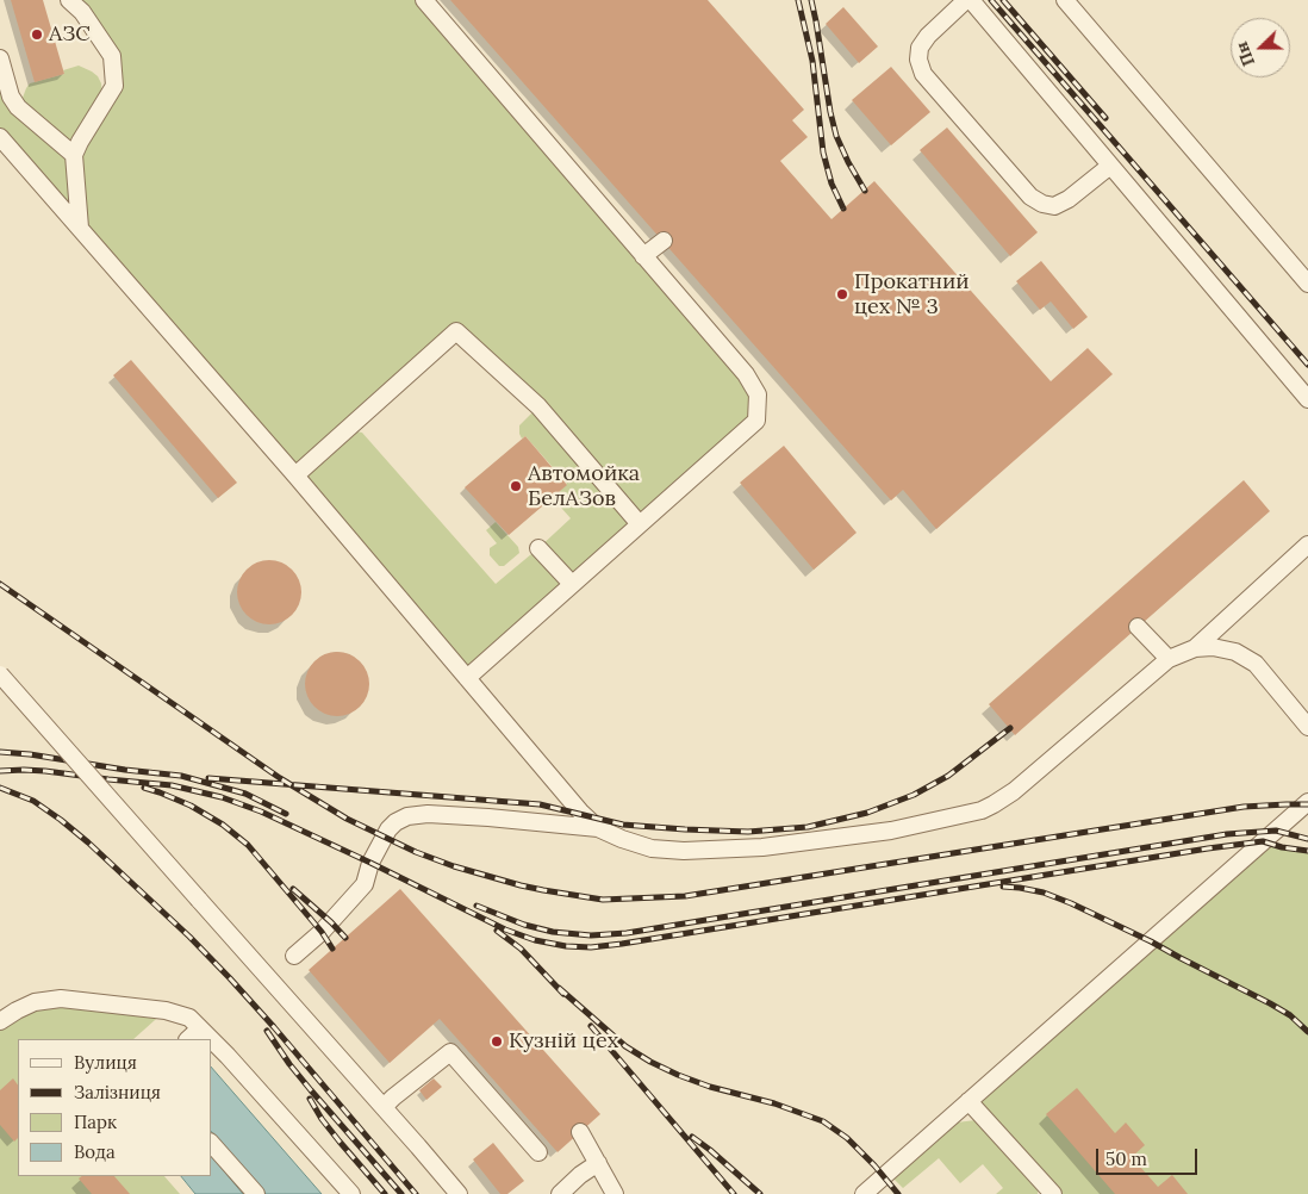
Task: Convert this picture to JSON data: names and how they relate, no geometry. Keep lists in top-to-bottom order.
{
  "places": [
    "АЗС",
    "Прокатний цех № 3",
    "Автомойка БелАЗов",
    "Кузній цех"
  ],
  "legend": [
    "Вулиця",
    "Залізниця",
    "Парк",
    "Вода"
  ],
  "scale_bar": "50 m",
  "north": "left"
}
